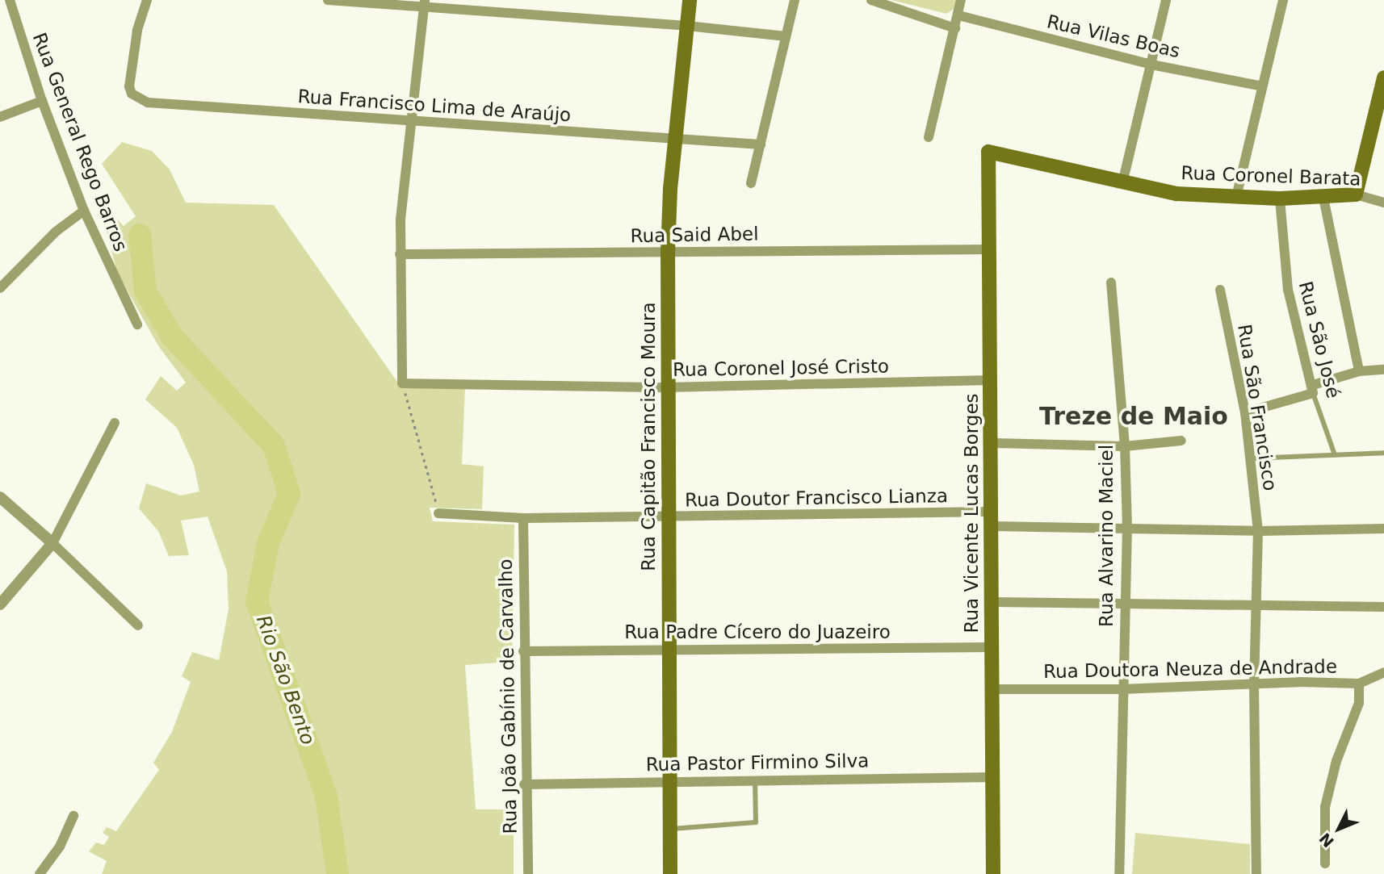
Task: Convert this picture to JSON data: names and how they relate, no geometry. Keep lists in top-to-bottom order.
{
  "streets": {
    "main road": ["Rua Coronel Barata", "Rua Capitão Francisco Moura", "Rua Vicente Lucas Borges"],
    "street": [
      "Rua Vilas Boas",
      "Rua Francisco Lima de Araújo",
      "Rua General Rego Barros",
      "Rua Said Abel",
      "Rua São José",
      "Rua Coronel José Cristo",
      "Rua São Francisco",
      "Rua Doutor Francisco Lianza",
      "Rua Alvarino Maciel",
      "Rua Padre Cícero do Juazeiro",
      "Rua Doutora Neuza de Andrade",
      "Rua João Gabínio de Carvalho",
      "Rua Pastor Firmino Silva"
    ]
  },
  "crossings": [
    ["Rua Francisco Lima de Araújo", "Rua Capitão Francisco Moura"],
    ["Rua Coronel Barata", "Rua São José"],
    ["Rua Coronel Barata", "Rua Vicente Lucas Borges"],
    ["Rua Said Abel", "Rua Capitão Francisco Moura"],
    ["Rua Said Abel", "Rua Vicente Lucas Borges"],
    ["Rua Coronel José Cristo", "Rua Capitão Francisco Moura"],
    ["Rua Coronel José Cristo", "Rua Vicente Lucas Borges"],
    ["Rua São Francisco", "Rua Doutora Neuza de Andrade"],
    ["Rua Capitão Francisco Moura", "Rua Doutor Francisco Lianza"],
    ["Rua Capitão Francisco Moura", "Rua Padre Cícero do Juazeiro"],
    ["Rua Capitão Francisco Moura", "Rua Pastor Firmino Silva"],
    ["Rua Doutor Francisco Lianza", "Rua Vicente Lucas Borges"],
    ["Rua Doutor Francisco Lianza", "Rua João Gabínio de Carvalho"],
    ["Rua Vicente Lucas Borges", "Rua Padre Cícero do Juazeiro"],
    ["Rua Vicente Lucas Borges", "Rua Doutora Neuza de Andrade"],
    ["Rua Vicente Lucas Borges", "Rua Pastor Firmino Silva"],
    ["Rua Alvarino Maciel", "Rua Doutora Neuza de Andrade"],
    ["Rua Padre Cícero do Juazeiro", "Rua João Gabínio de Carvalho"],
    ["Rua João Gabínio de Carvalho", "Rua Pastor Firmino Silva"]
  ],
  "districts": ["Treze de Maio"],
  "water": ["Rio São Bento"],
  "north": "bottom left"
}
